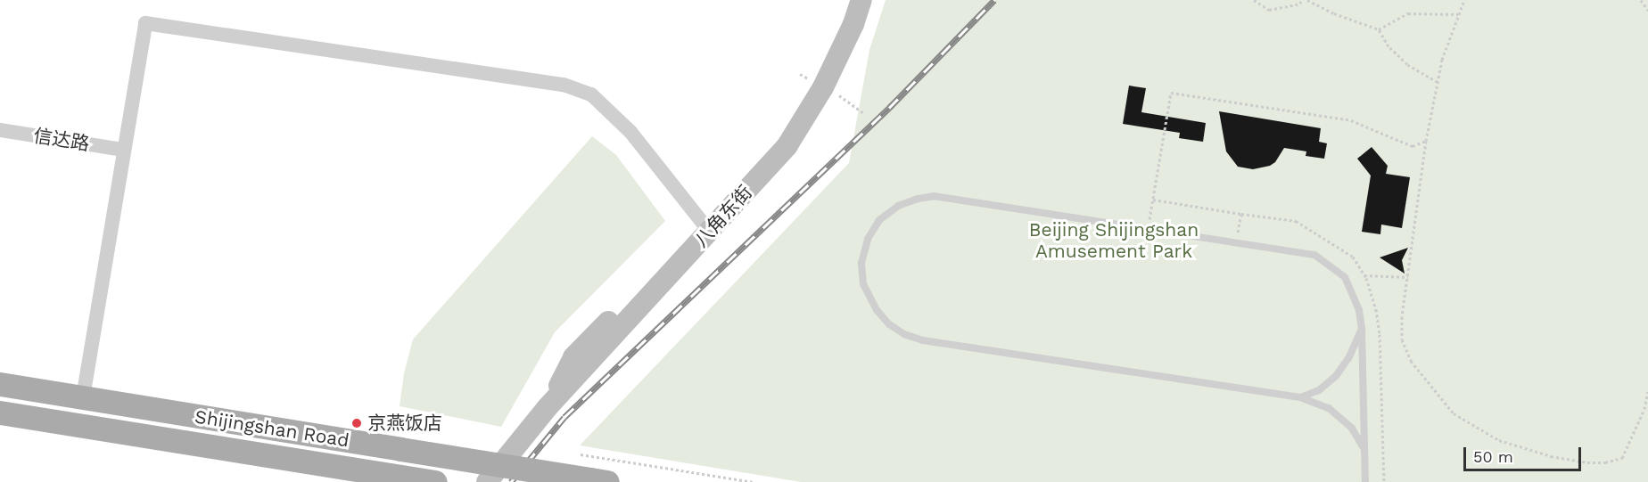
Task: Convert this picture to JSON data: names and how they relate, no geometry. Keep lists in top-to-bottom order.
{
  "streets": {
    "main road": ["Shijingshan Road"],
    "street": ["信达路", "八角东街"]
  },
  "parks": ["Beijing Shijingshan Amusement Park"],
  "places": ["京燕饭店"],
  "scale_bar": "50 m"
}
